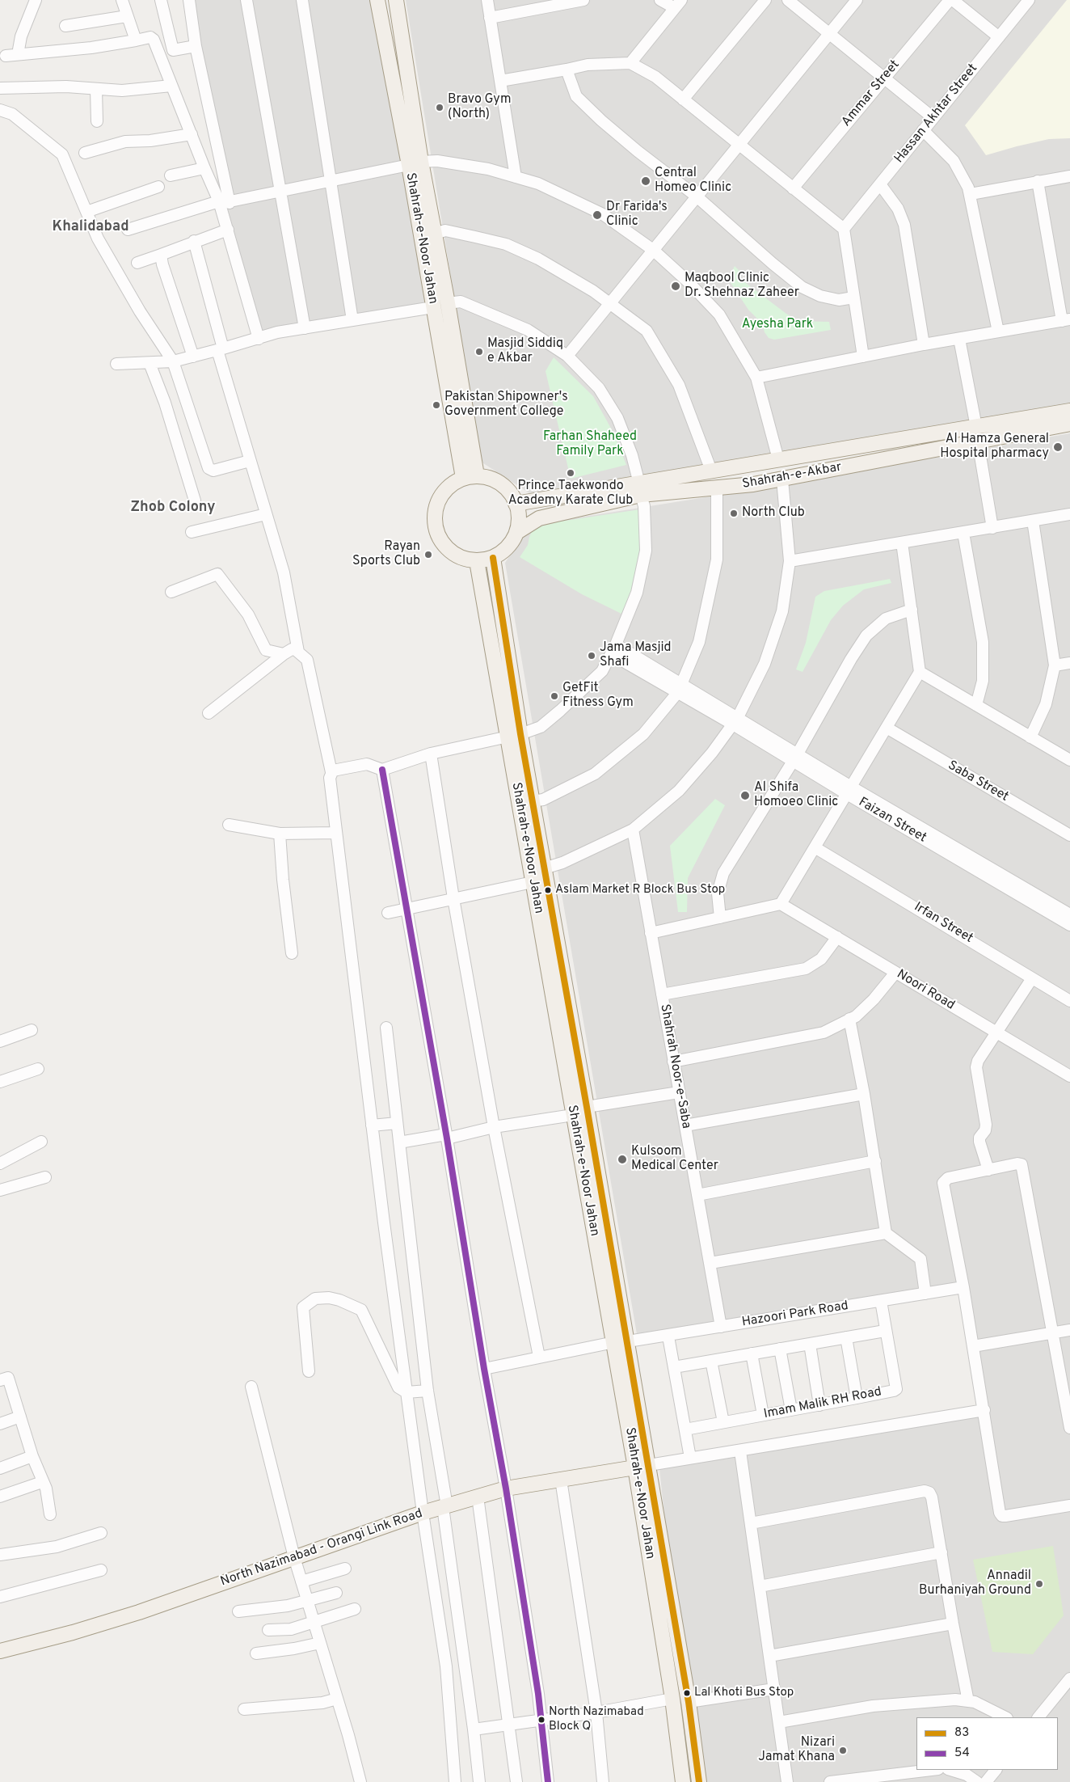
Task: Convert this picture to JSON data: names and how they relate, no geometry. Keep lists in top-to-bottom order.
{
  "streets": {
    "main road": ["Shahrah-e-Noor Jahan", "Shahrah-e-Akbar", "North Nazimabad - Orangi Link Road"],
    "street": [
      "Ammar Street",
      "Hassan Akhtar Street",
      "Saba Street",
      "Faizan Street",
      "Irfan Street",
      "Noori Road",
      "Shahrah Noor-e-Saba",
      "Hazoori Park Road",
      "Imam Malik RH Road"
    ]
  },
  "crossings": [
    ["Shahrah-e-Noor Jahan", "Shahrah-e-Akbar"],
    ["Shahrah-e-Noor Jahan", "Hazoori Park Road"],
    ["Shahrah-e-Noor Jahan", "North Nazimabad - Orangi Link Road"],
    ["Shahrah Noor-e-Saba", "Hazoori Park Road"],
    ["Hazoori Park Road", "Imam Malik RH Road"]
  ],
  "districts": ["Khalidabad", "Zhob Colony"],
  "parks": ["Ayesha Park", "Farhan Shaheed Family Park"],
  "places": [
    "Bravo Gym (North)",
    "Central Homeo Clinic",
    "Dr Farida's Clinic",
    "Maqbool Clinic Dr. Shehnaz Zaheer",
    "Masjid Siddiq e Akbar",
    "Pakistan Shipowner's Government College",
    "Al Hamza General Hospital pharmacy",
    "Prince Taekwondo Academy Karate Club",
    "North Club",
    "Rayan Sports Club",
    "Jama Masjid Shafi",
    "GetFit Fitness Gym",
    "Al Shifa Homoeo Clinic",
    "Aslam Market R Block Bus Stop",
    "Kulsoom Medical Center",
    "Annadil Burhaniyah Ground",
    "Lal Khoti Bus Stop",
    "North Nazimabad Block Q",
    "Nizari Jamat Khana"
  ],
  "lines": ["transit line 83", "transit line 54"],
  "legend": ["83", "54"]
}
